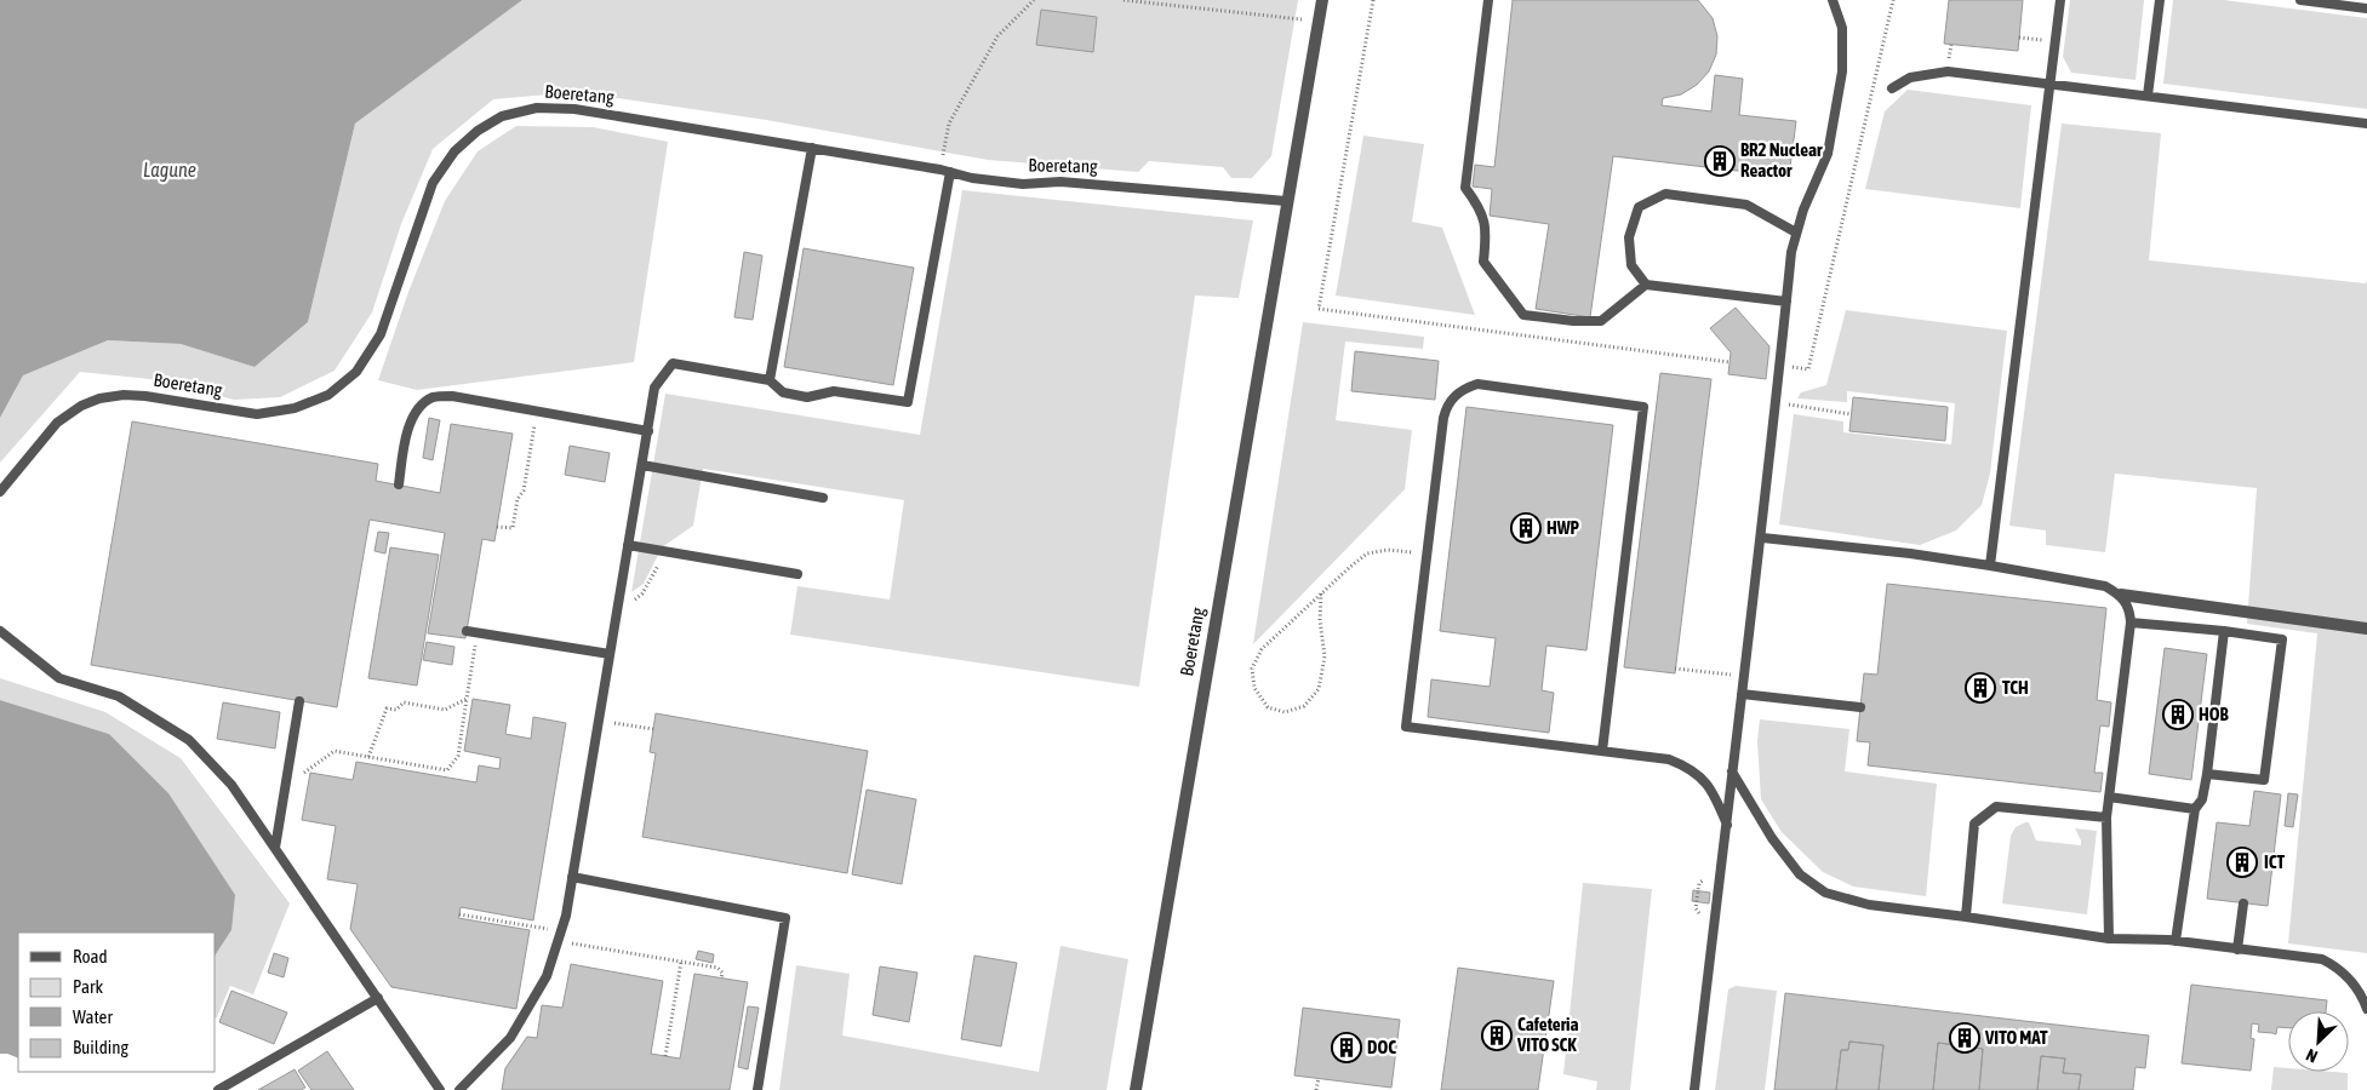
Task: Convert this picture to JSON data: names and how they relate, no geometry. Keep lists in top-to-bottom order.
{
  "streets": {
    "street": ["Boeretang"]
  },
  "water": ["Lagune"],
  "places": {
    "building": [
      "BR2 Nuclear Reactor",
      "HWP",
      "TCH",
      "HOB",
      "ICT",
      "Cafeteria VITO SCK",
      "VITO MAT",
      "DOC"
    ]
  },
  "legend": [
    "Road",
    "Park",
    "Water",
    "Building"
  ],
  "north": "bottom left"
}
